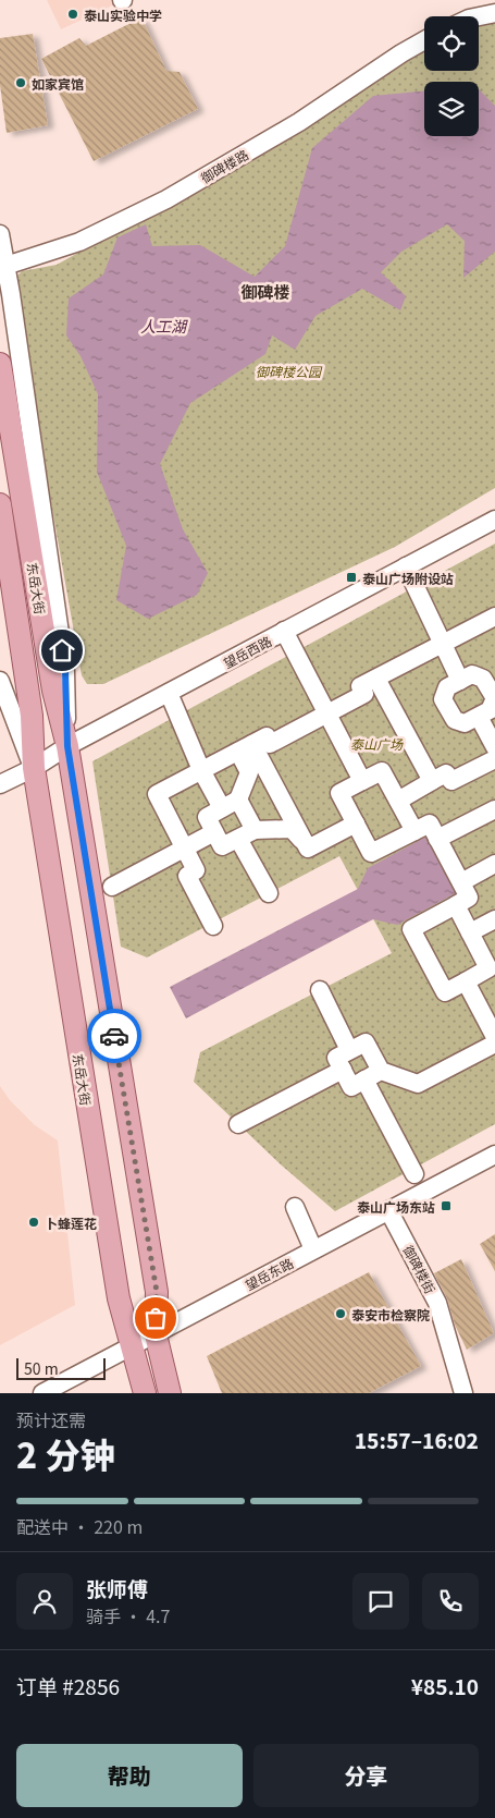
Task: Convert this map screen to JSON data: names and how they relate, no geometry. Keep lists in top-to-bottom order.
{
  "streets": {
    "main road": ["东岳大街"],
    "street": [
      "御碑楼路",
      "望岳西路",
      "御碑楼街",
      "望岳东路"
    ]
  },
  "crossings": [
    ["东岳大街", "望岳西路"],
    ["东岳大街", "望岳东路"],
    ["御碑楼街", "望岳东路"]
  ],
  "districts": ["御碑楼"],
  "water": ["人工湖"],
  "parks": ["御碑楼公园", "泰山广场"],
  "places": {
    "other": [
      "泰山实验中学",
      "如家宾馆",
      "卜蜂莲花",
      "泰安市检察院"
    ],
    "transit": ["泰山广场附设站", "泰山广场东站"]
  },
  "scale_bar": "50 m",
  "page": {
    "scale": "50 m",
    "heading": ["2 分钟", "预计还需", "15:57–16:02"],
    "panel": [
      "张师傅",
      "骑手 · 4.7",
      "订单 #2856",
      "¥85.10"
    ],
    "bar": "配送中 · 220 m",
    "buttons": ["帮助", "分享"]
  }
}
